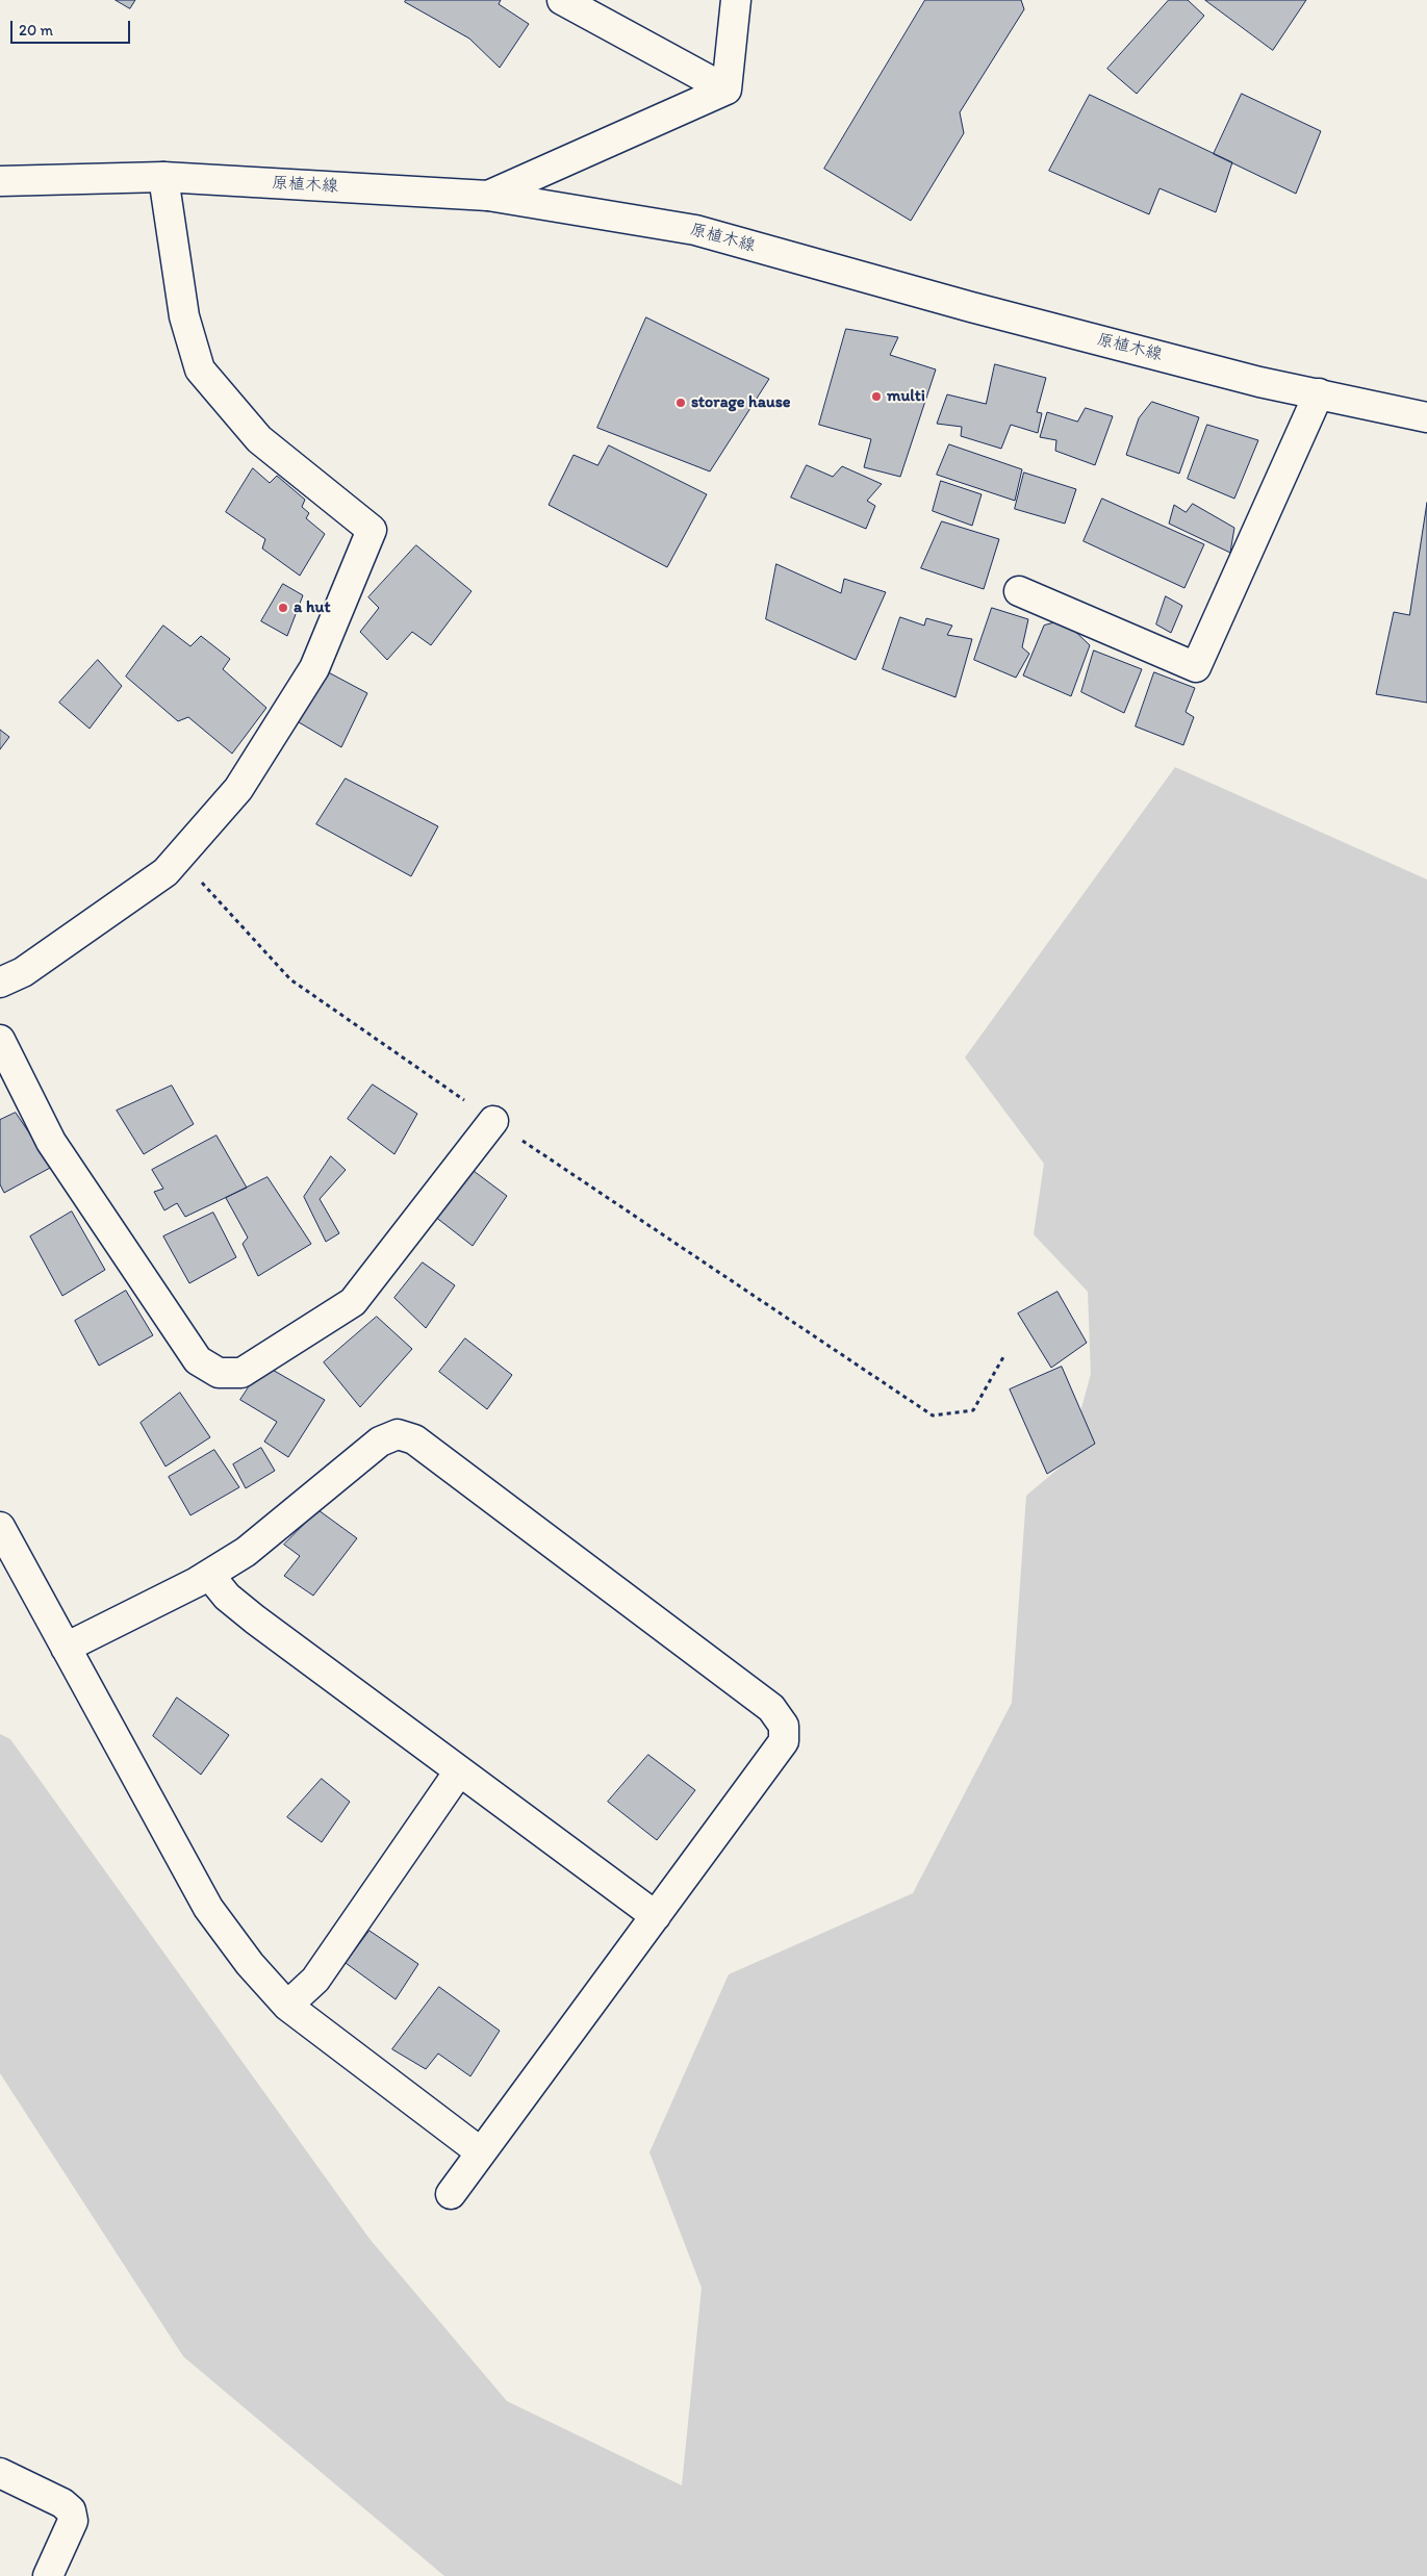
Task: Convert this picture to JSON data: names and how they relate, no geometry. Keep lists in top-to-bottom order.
{
  "streets": {
    "street": ["原植木線"]
  },
  "places": ["multi", "storage hause", "a hut"],
  "scale_bar": "20 m"
}
